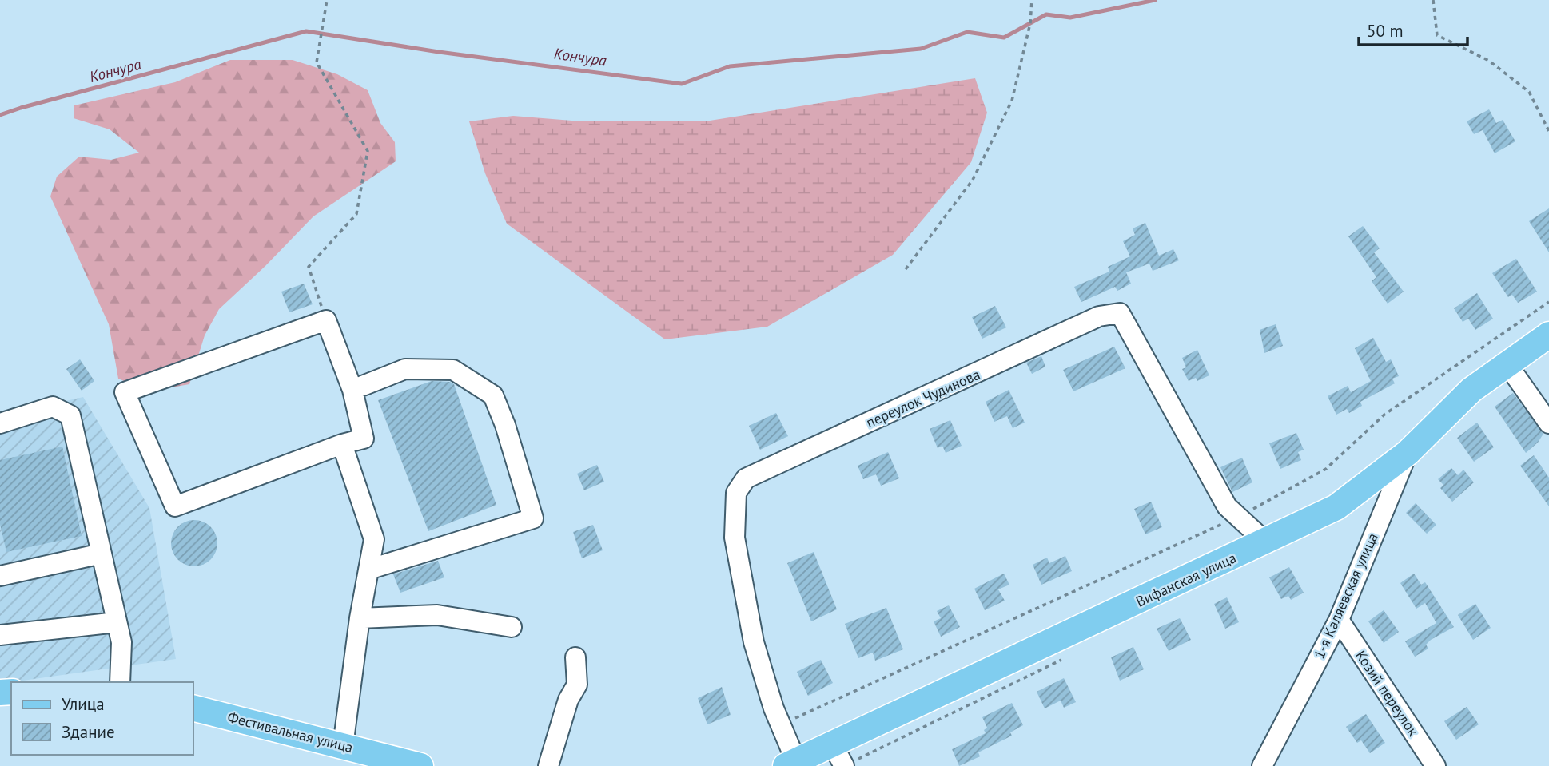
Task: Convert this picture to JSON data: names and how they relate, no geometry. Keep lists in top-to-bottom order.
{
  "streets": {
    "main road": ["Вифанская улица", "Фестивальная улица"],
    "street": ["переулок Чудинова", "1-я Каляевская улица", "Козий переулок"]
  },
  "crossings": [
    ["переулок Чудинова", "Вифанская улица"],
    ["Вифанская улица", "1-я Каляевская улица"],
    ["1-я Каляевская улица", "Козий переулок"]
  ],
  "water": ["Кончура"],
  "legend": ["Улица", "Здание"],
  "scale_bar": "50 m"
}
